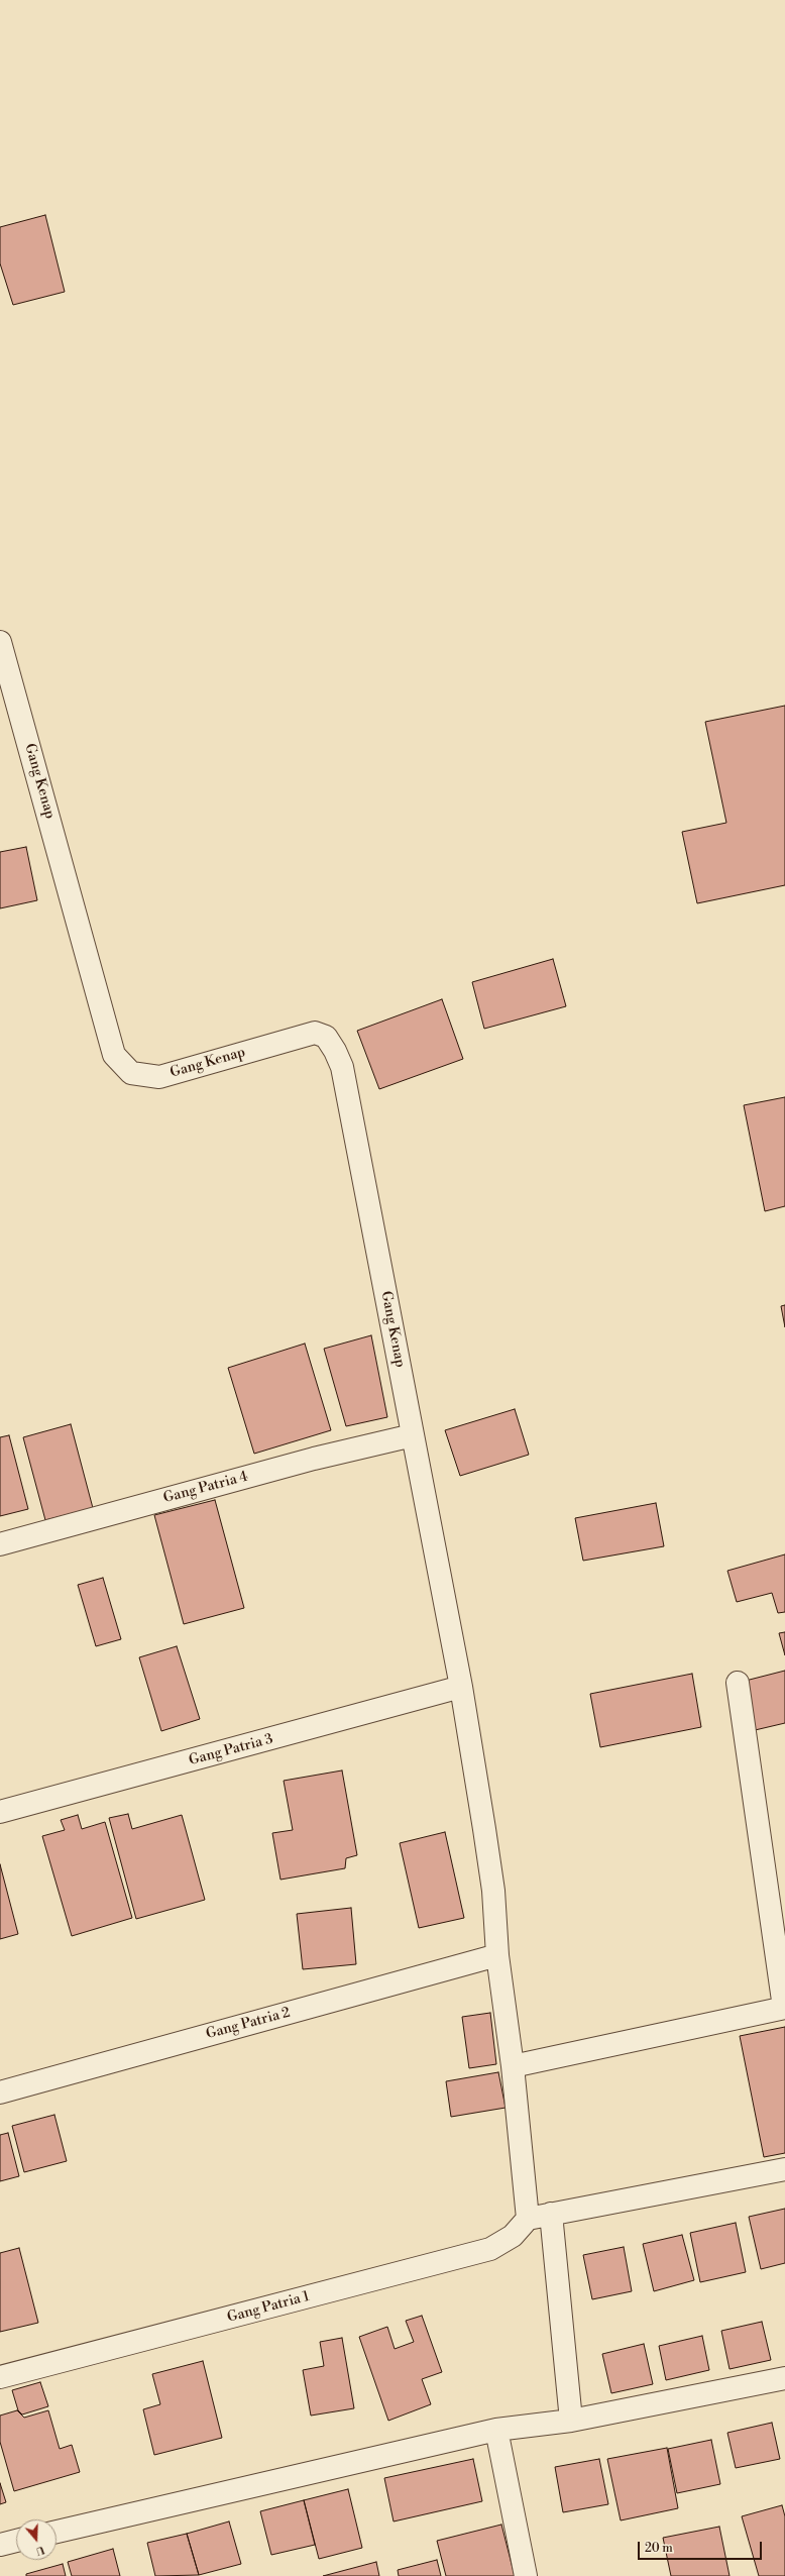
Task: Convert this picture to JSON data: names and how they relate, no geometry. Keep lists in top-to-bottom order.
{
  "streets": {
    "street": [
      "Gang Kenap",
      "Gang Patria 4",
      "Gang Patria 3",
      "Gang Patria 2",
      "Gang Patria 1"
    ]
  },
  "crossings": [
    ["Gang Kenap", "Gang Patria 4"]
  ],
  "scale_bar": "20 m",
  "north": "bottom"
}
